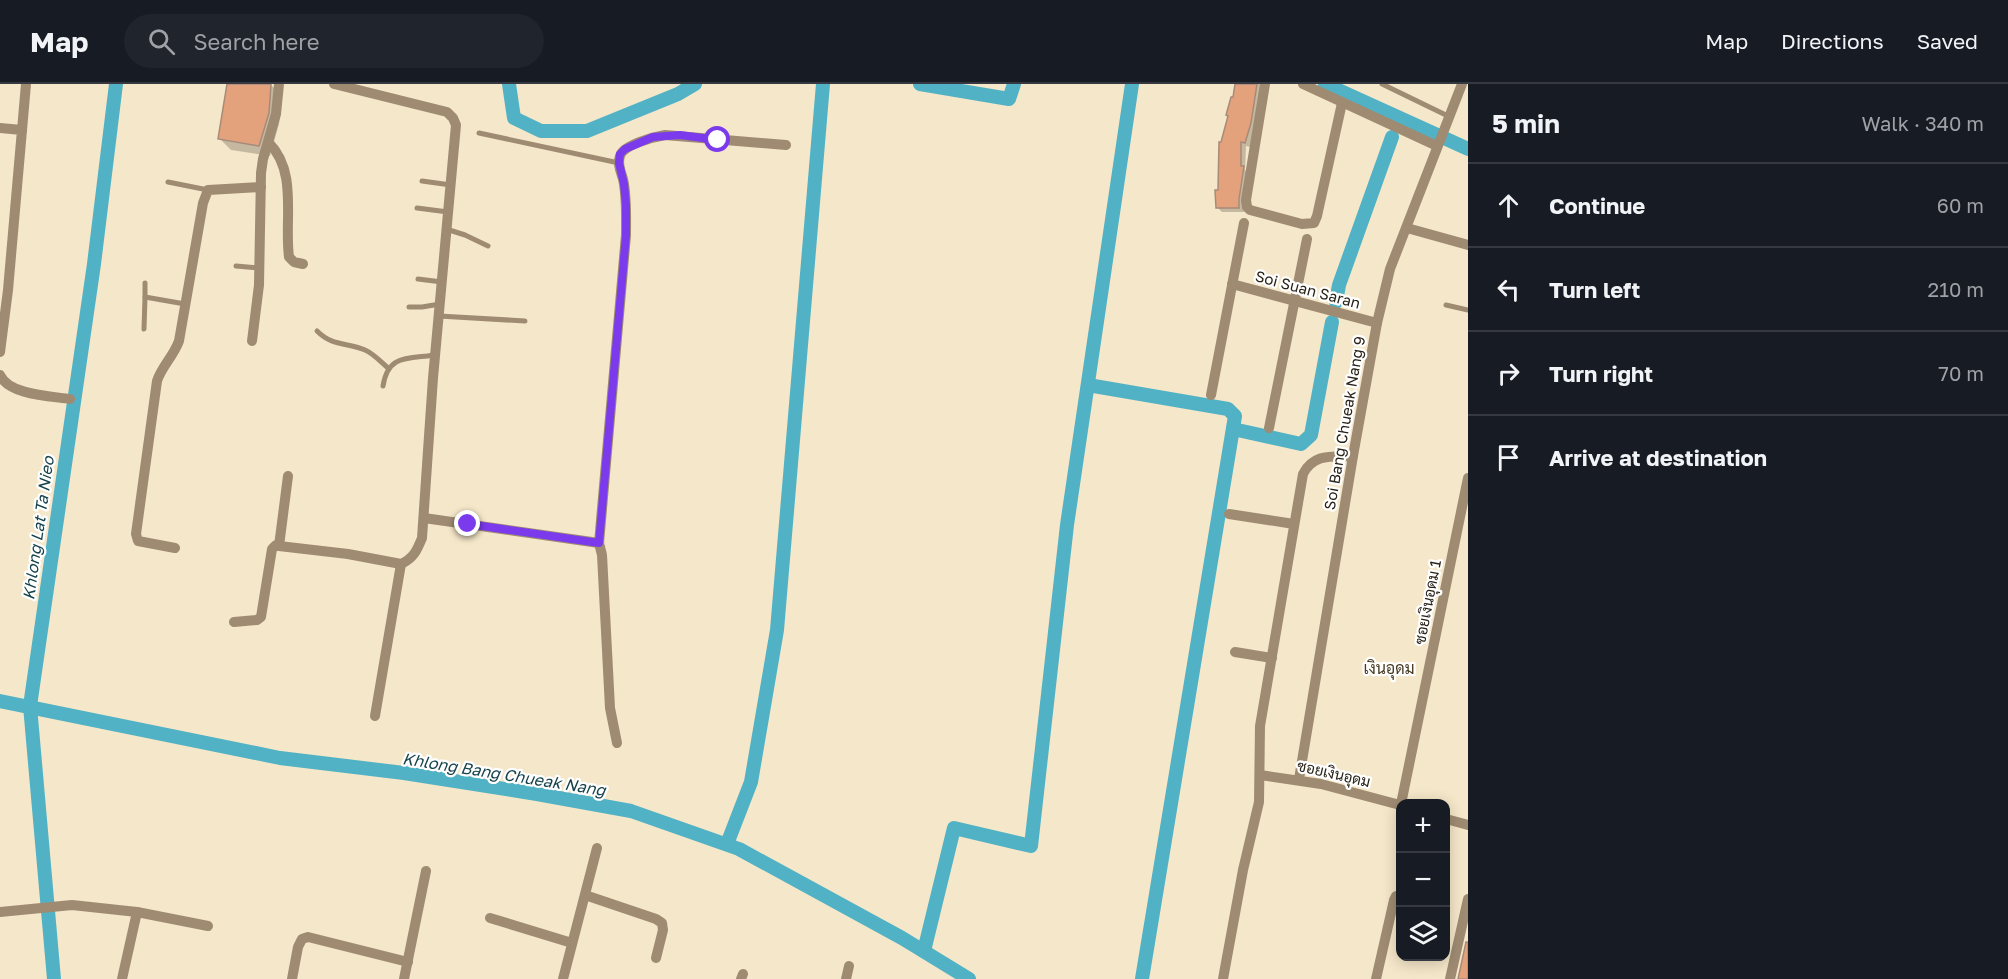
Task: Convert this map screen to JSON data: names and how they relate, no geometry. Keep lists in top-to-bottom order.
{
  "streets": {
    "street": [
      "Soi Suan Saran",
      "Soi Bang Chueak Nang 9",
      "ซอยเงินอุดม 1",
      "ซอยเงินอุดม"
    ]
  },
  "crossings": [
    ["Soi Suan Saran", "Soi Bang Chueak Nang 9"],
    ["Soi Bang Chueak Nang 9", "ซอยเงินอุดม"]
  ],
  "districts": ["เงินอุดม"],
  "water": ["Khlong Lat Ta Nieo", "Khlong Bang Chueak Nang"],
  "page": {
    "header": "Map",
    "search": "Search here",
    "nav": ["Map", "Directions", "Saved"],
    "heading": ["5 min", "Walk · 340 m"],
    "list": [
      ["Continue", "60 m"],
      ["Turn left", "210 m"],
      ["Turn right", "70 m"],
      "Arrive at destination"
    ],
    "map_buttons": ["+", "−"]
  }
}
